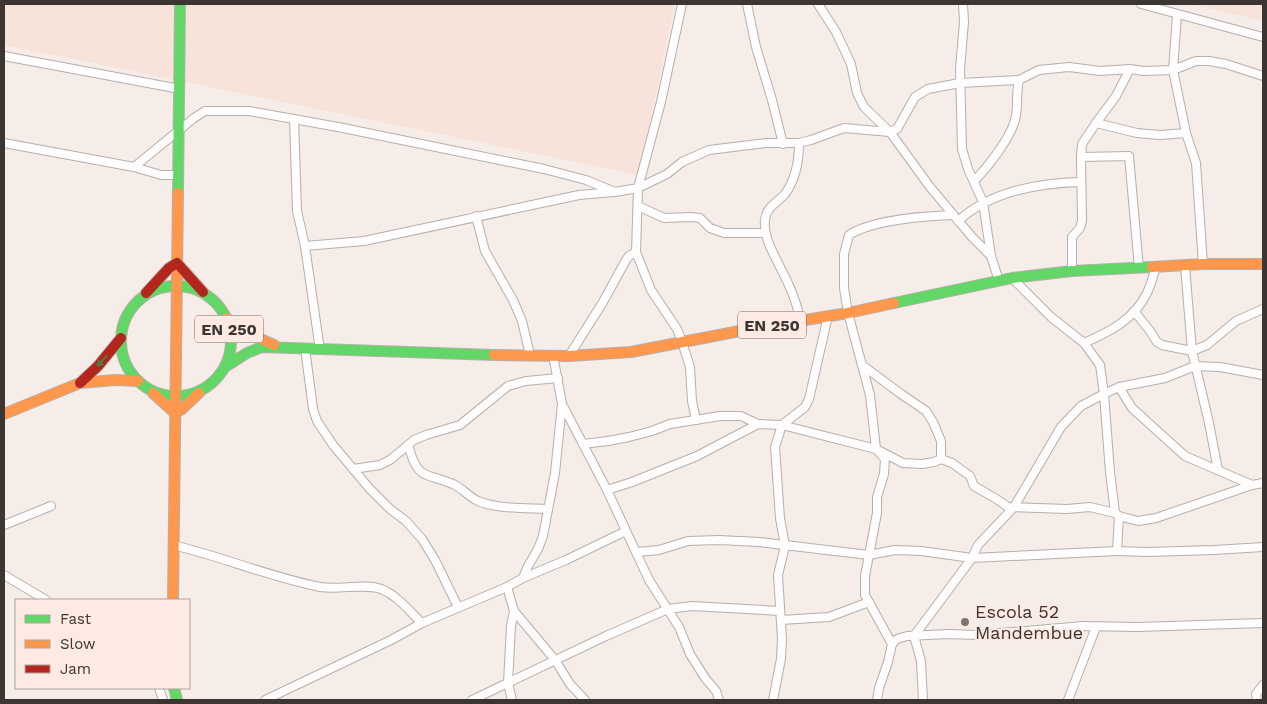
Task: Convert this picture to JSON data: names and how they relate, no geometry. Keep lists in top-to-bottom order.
{
  "streets": {
    "main road": ["EN 250"]
  },
  "places": ["Escola 52 Mandembue"],
  "legend": ["Fast", "Slow", "Jam"]
}
